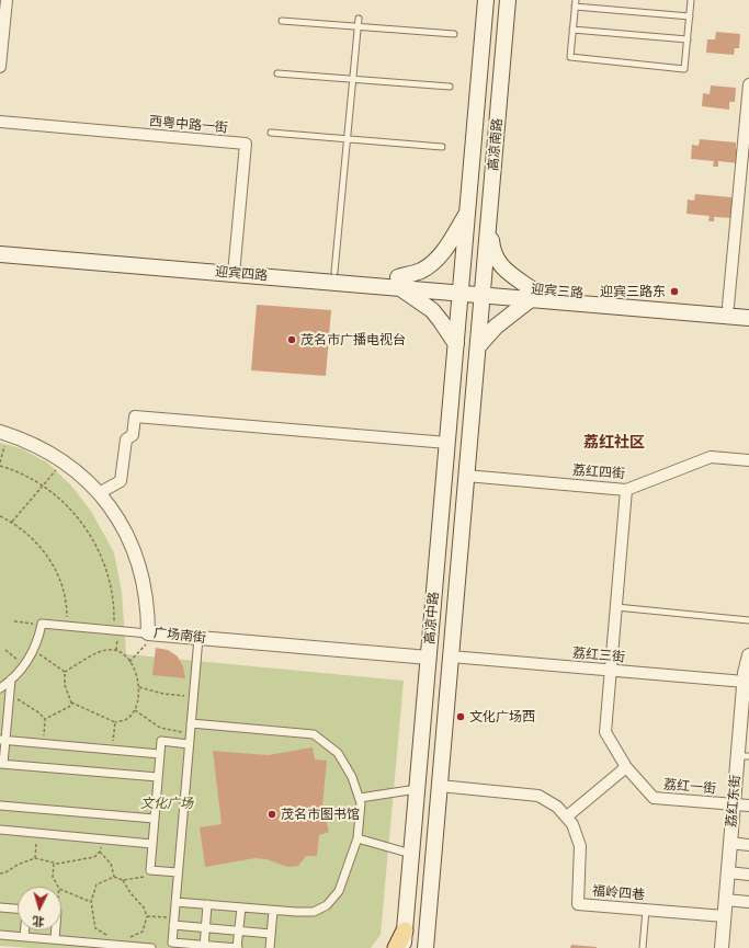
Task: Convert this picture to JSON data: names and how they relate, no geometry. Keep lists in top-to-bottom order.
{
  "streets": {
    "main road": [
      "高凉南路",
      "迎宾四路",
      "迎宾三路",
      "高凉中路"
    ],
    "street": [
      "西粤中路一街",
      "荔红四街",
      "广场南街",
      "荔红三街",
      "荔红一街",
      "荔红东街",
      "福岭四巷"
    ]
  },
  "crossings": [
    ["西粤中路一街", "迎宾四路"],
    ["高凉南路", "迎宾四路"],
    ["高凉南路", "迎宾三路"],
    ["高凉南路", "高凉中路"],
    ["迎宾四路", "迎宾三路"],
    ["迎宾四路", "高凉中路"],
    ["迎宾三路", "高凉中路"],
    ["荔红四街", "高凉中路"],
    ["高凉中路", "广场南街"],
    ["高凉中路", "荔红三街"],
    ["高凉中路", "福岭四巷"],
    ["荔红三街", "荔红东街"],
    ["荔红一街", "荔红东街"],
    ["荔红东街", "福岭四巷"]
  ],
  "districts": ["荔红社区"],
  "parks": ["文化广场"],
  "places": [
    "迎宾三路东",
    "茂名市广播电视台",
    "文化广场西",
    "茂名市图书馆"
  ],
  "north": "bottom"
}
